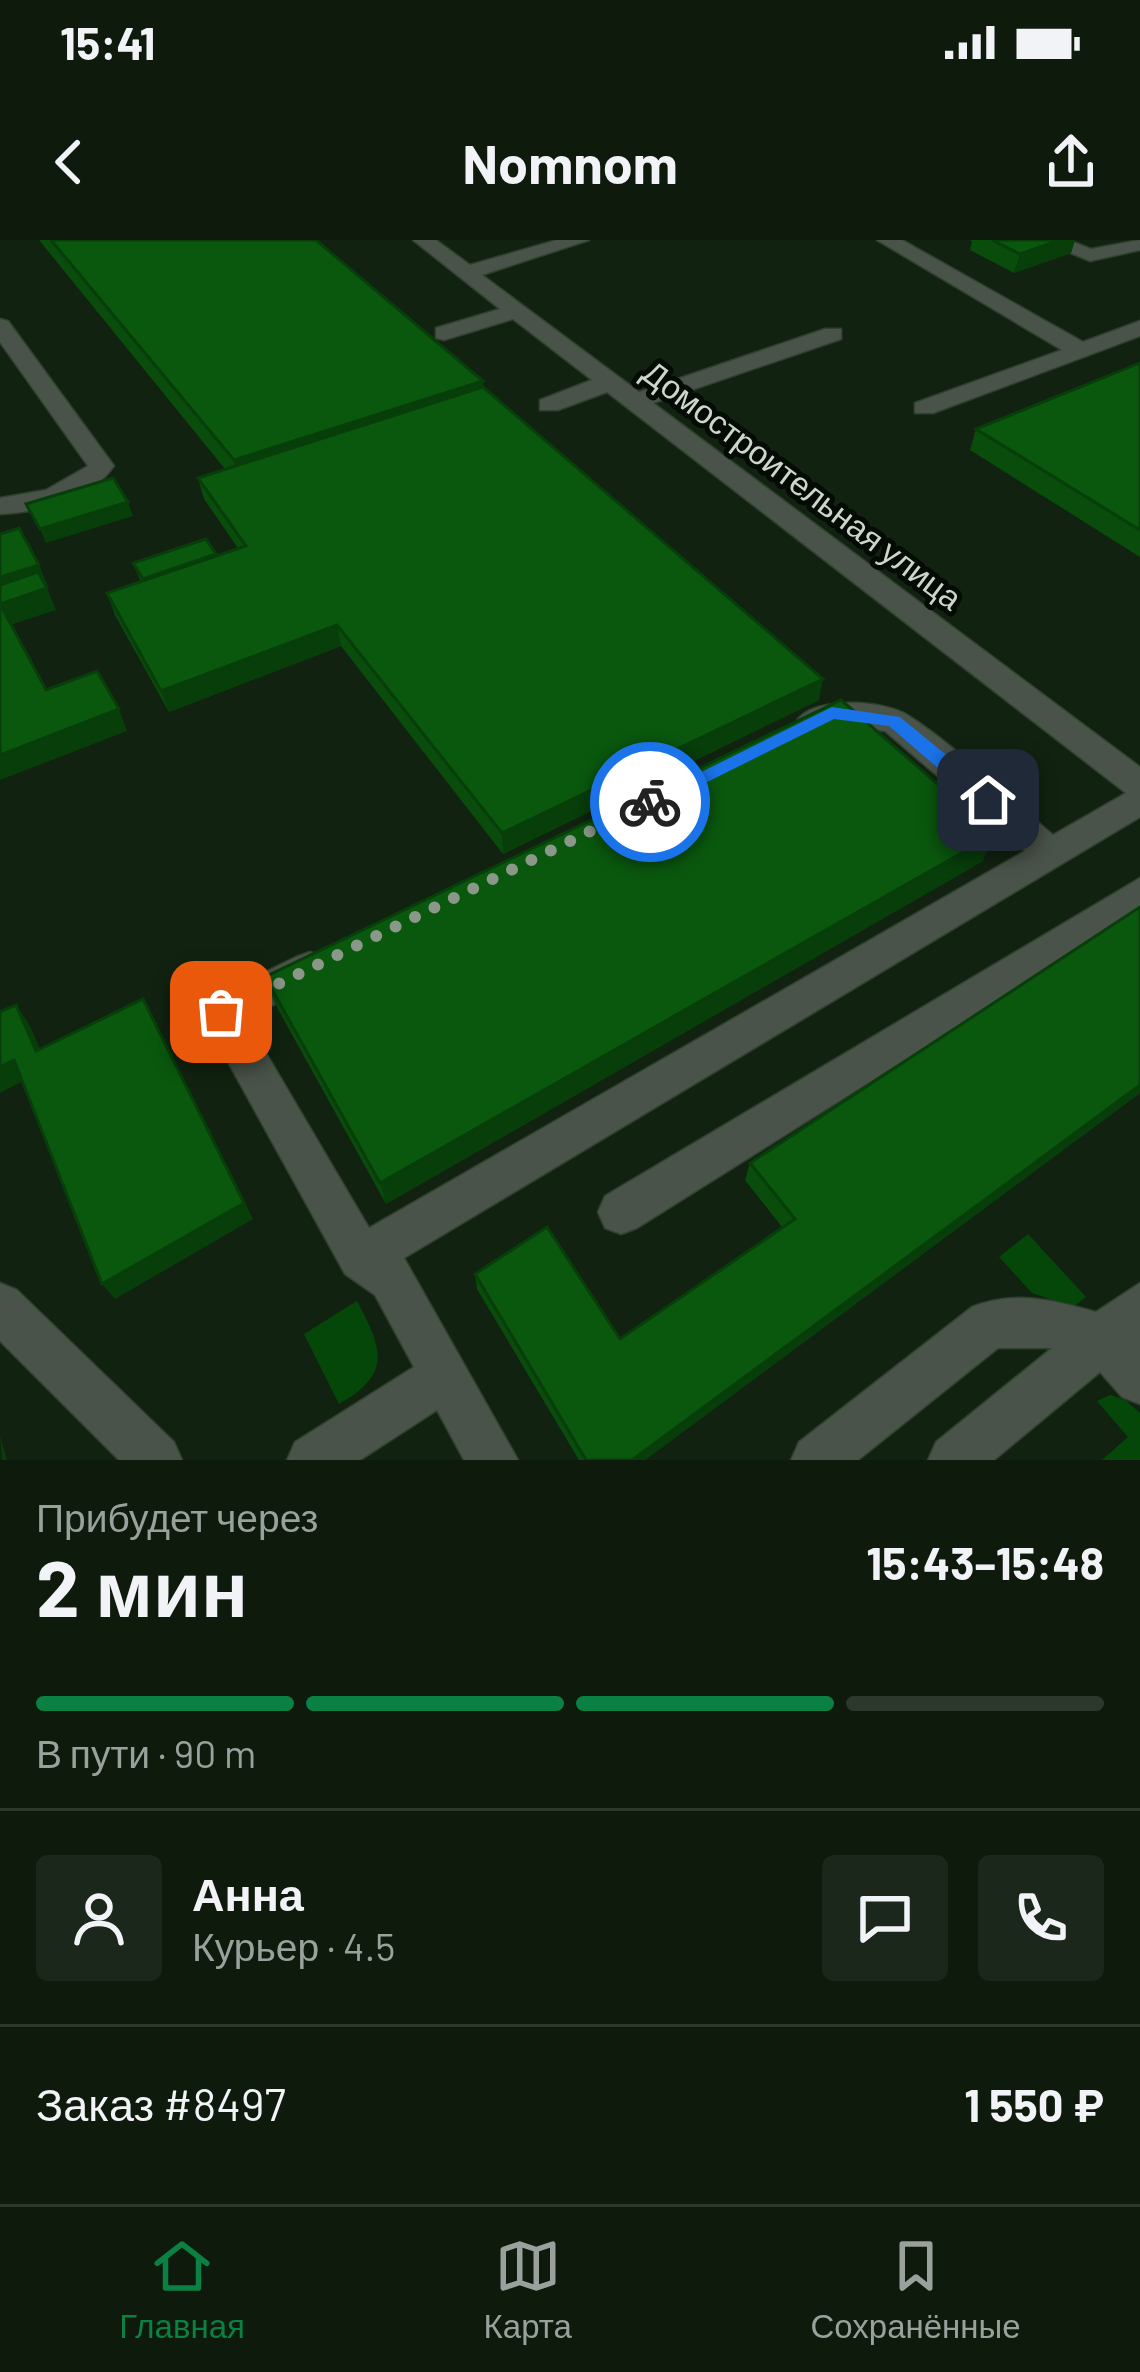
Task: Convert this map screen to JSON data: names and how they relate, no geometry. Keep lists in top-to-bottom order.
{
  "streets": {
    "street": ["Домостроительная улица"]
  },
  "page": {
    "status": "15:41",
    "header": "Nomnom",
    "heading": ["2 мин", "Прибудет через", "15:43–15:48"],
    "panel": [
      "Анна",
      "Курьер · 4.5",
      "Заказ #8497",
      "1 550 ₽"
    ],
    "bar": "В пути · 90 m",
    "tabs": ["Главная", "Карта", "Сохранённые"]
  }
}
